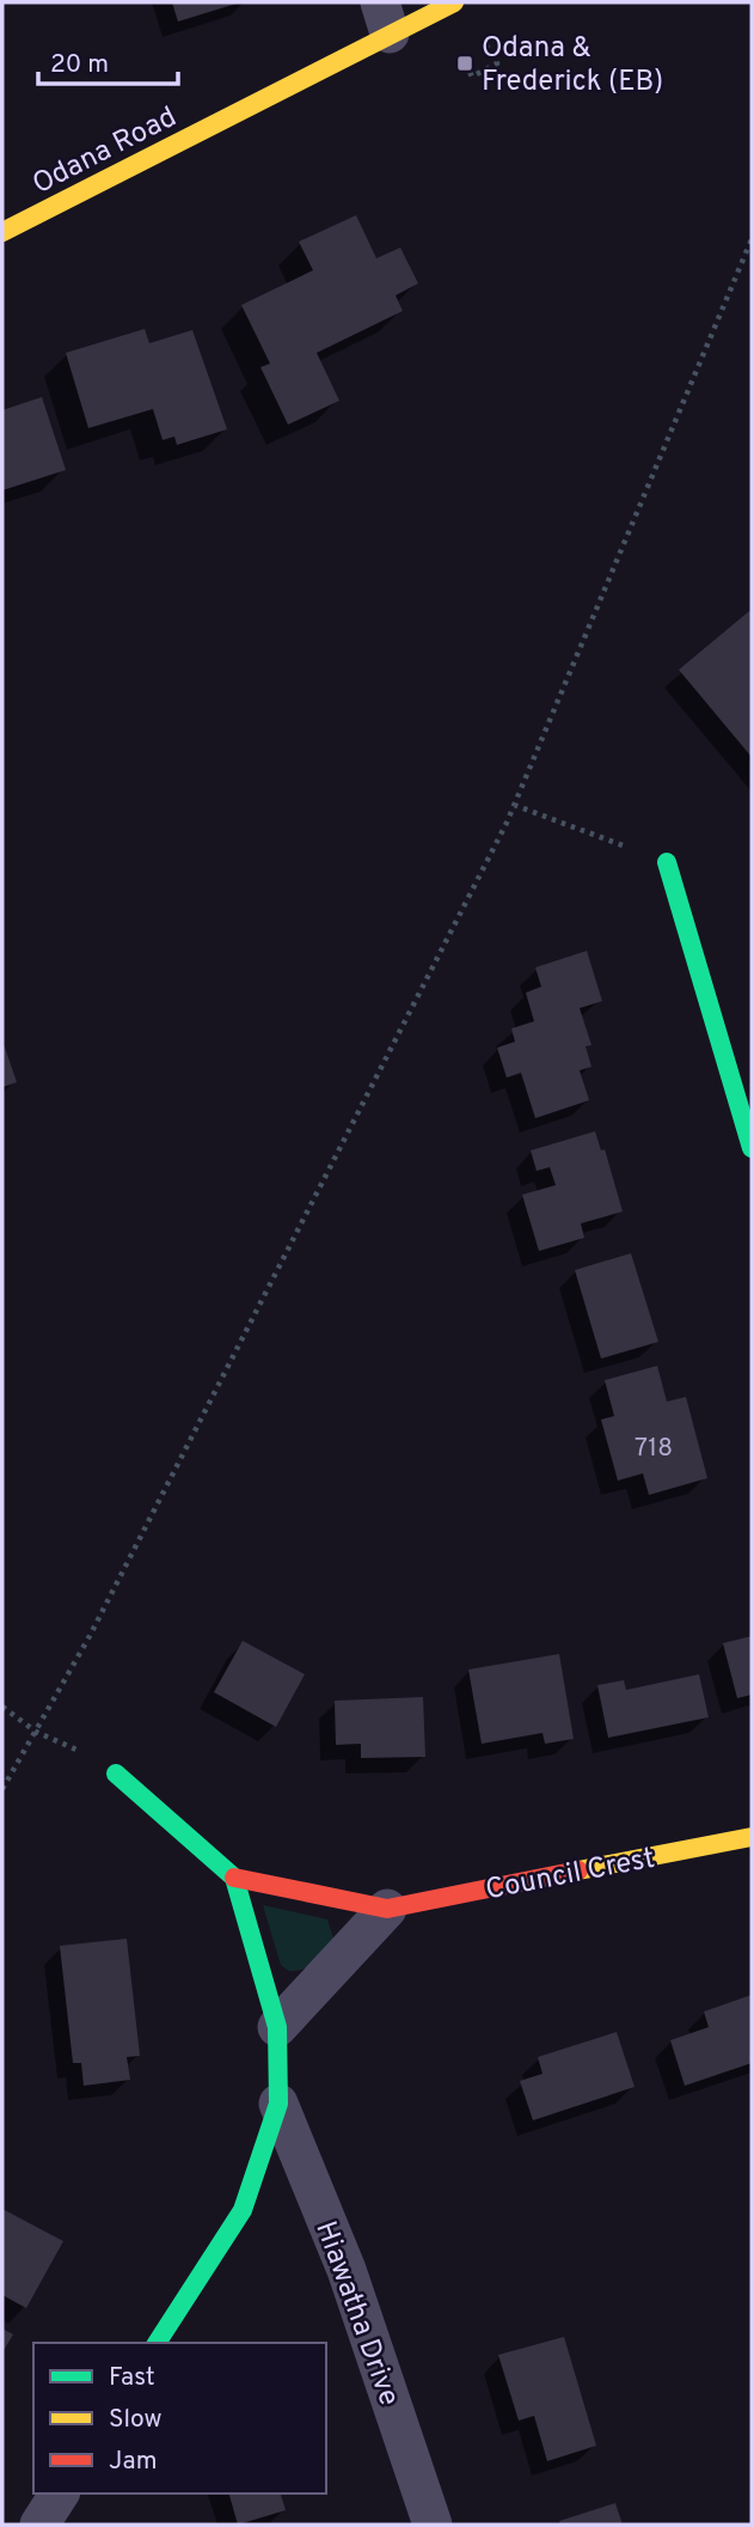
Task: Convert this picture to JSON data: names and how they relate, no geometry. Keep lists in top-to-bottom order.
{
  "streets": {
    "street": ["Odana Road", "Council Crest", "Hiawatha Drive"]
  },
  "places": {
    "transit": ["Odana & Frederick (EB)"]
  },
  "house_numbers": ["718"],
  "legend": ["Fast", "Slow", "Jam"],
  "scale_bar": "20 m"
}
